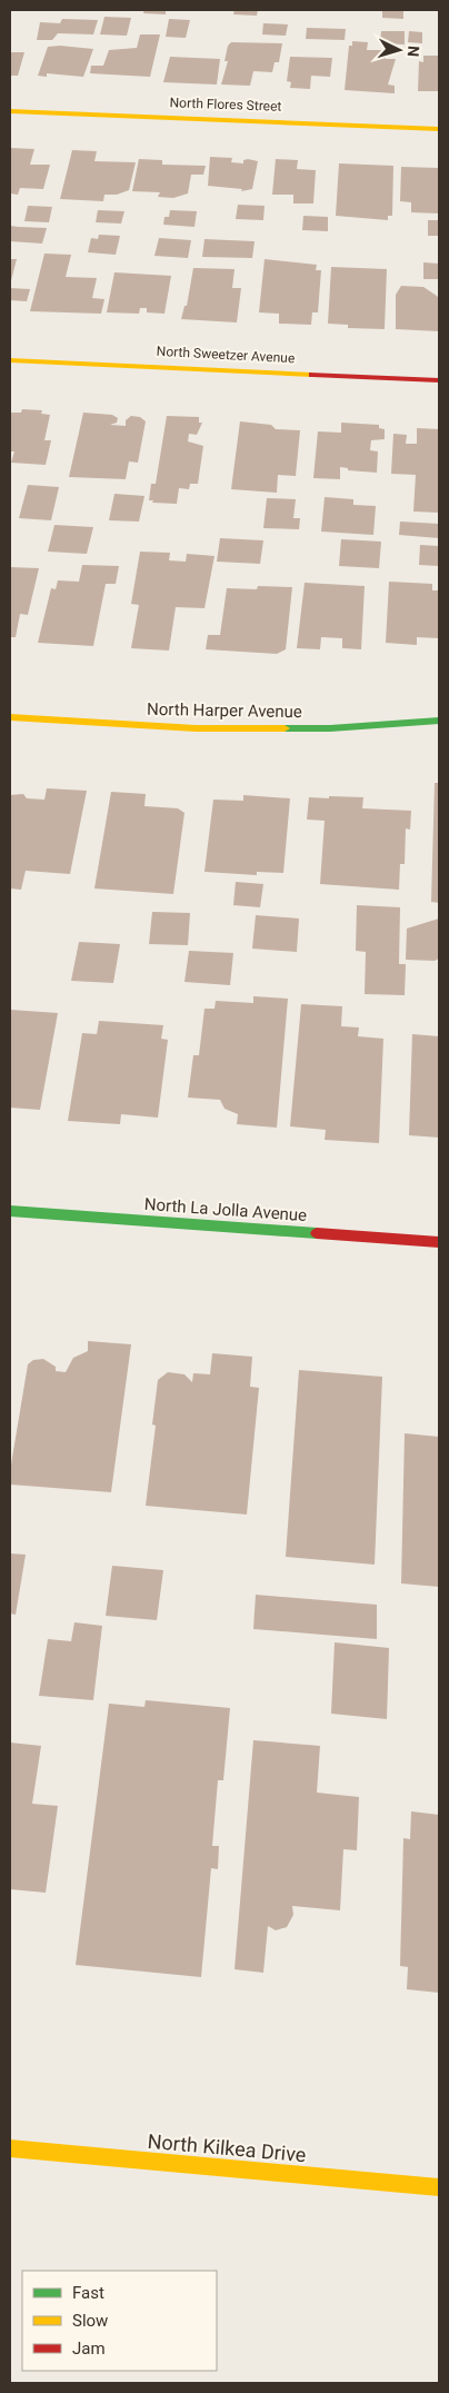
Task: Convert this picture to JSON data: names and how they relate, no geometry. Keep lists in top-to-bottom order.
{
  "streets": {
    "street": [
      "North Flores Street",
      "North Sweetzer Avenue",
      "North Harper Avenue",
      "North La Jolla Avenue",
      "North Kilkea Drive"
    ]
  },
  "legend": ["Fast", "Slow", "Jam"],
  "north": "right"
}
